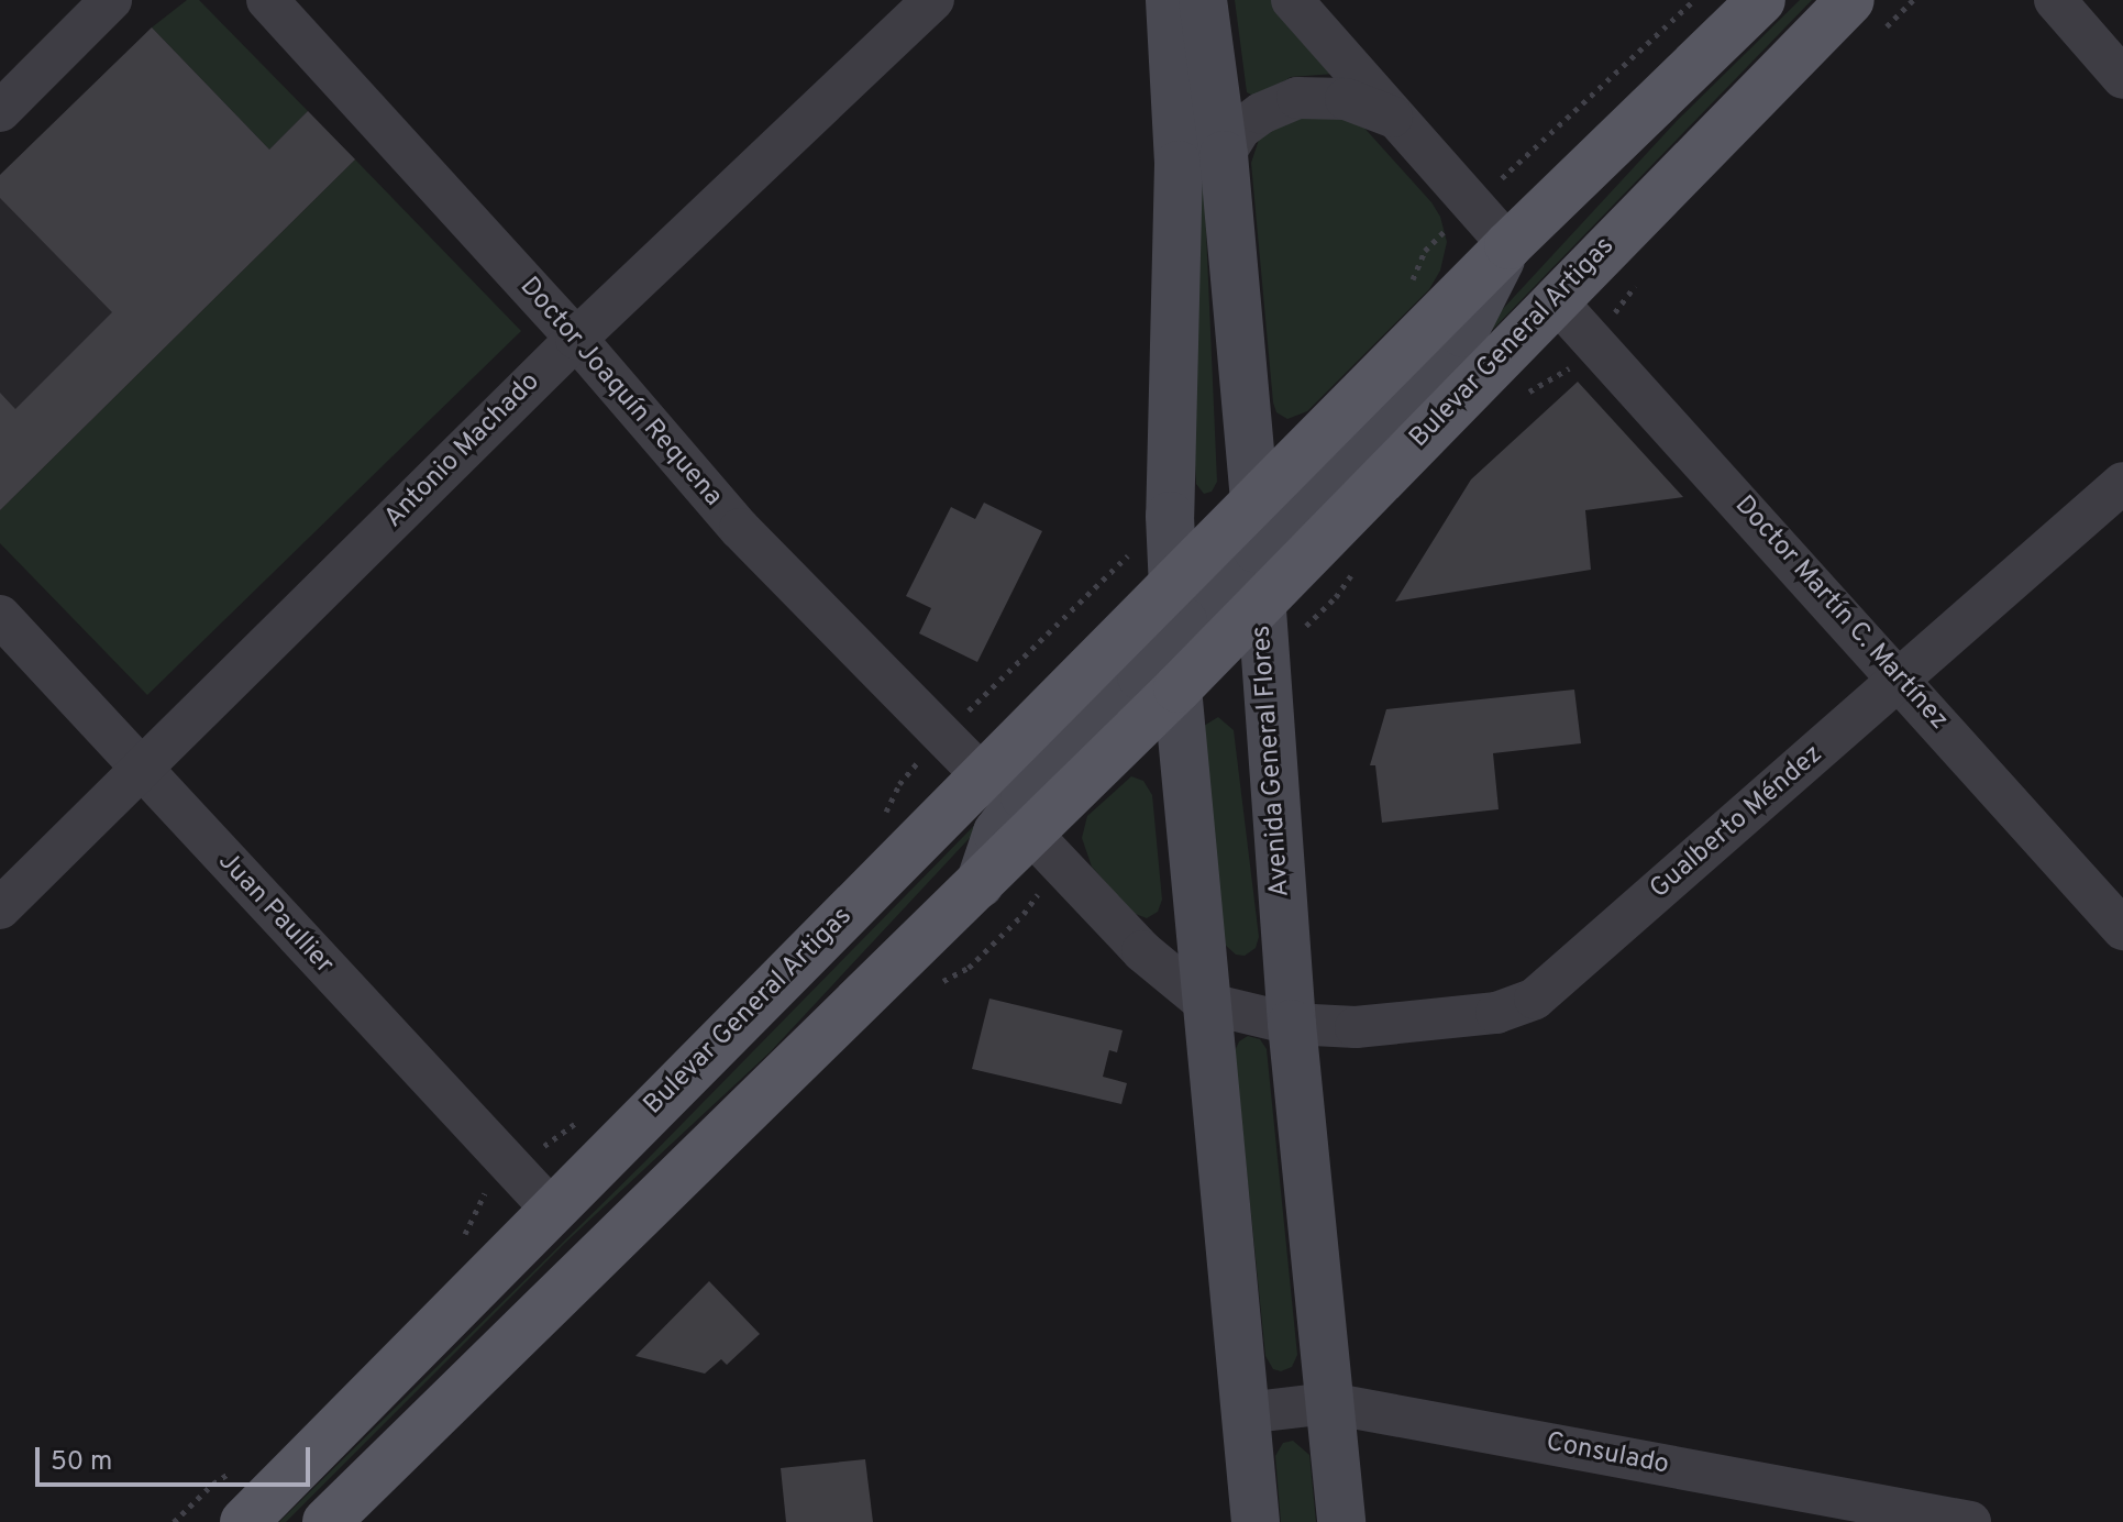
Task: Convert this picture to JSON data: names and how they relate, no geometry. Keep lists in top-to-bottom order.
{
  "streets": {
    "main road": ["Bulevar General Artigas", "Avenida General Flores"],
    "street": [
      "Doctor Joaquín Requena",
      "Antonio Machado",
      "Doctor Martín C. Martínez",
      "Gualberto Méndez",
      "Juan Paullier",
      "Consulado"
    ]
  },
  "crossings": [
    ["Bulevar General Artigas", "Doctor Joaquín Requena"],
    ["Bulevar General Artigas", "Doctor Martín C. Martínez"],
    ["Bulevar General Artigas", "Avenida General Flores"],
    ["Bulevar General Artigas", "Juan Paullier"],
    ["Doctor Joaquín Requena", "Antonio Machado"],
    ["Antonio Machado", "Juan Paullier"],
    ["Doctor Martín C. Martínez", "Gualberto Méndez"],
    ["Avenida General Flores", "Gualberto Méndez"],
    ["Avenida General Flores", "Consulado"]
  ],
  "scale_bar": "50 m"
}
